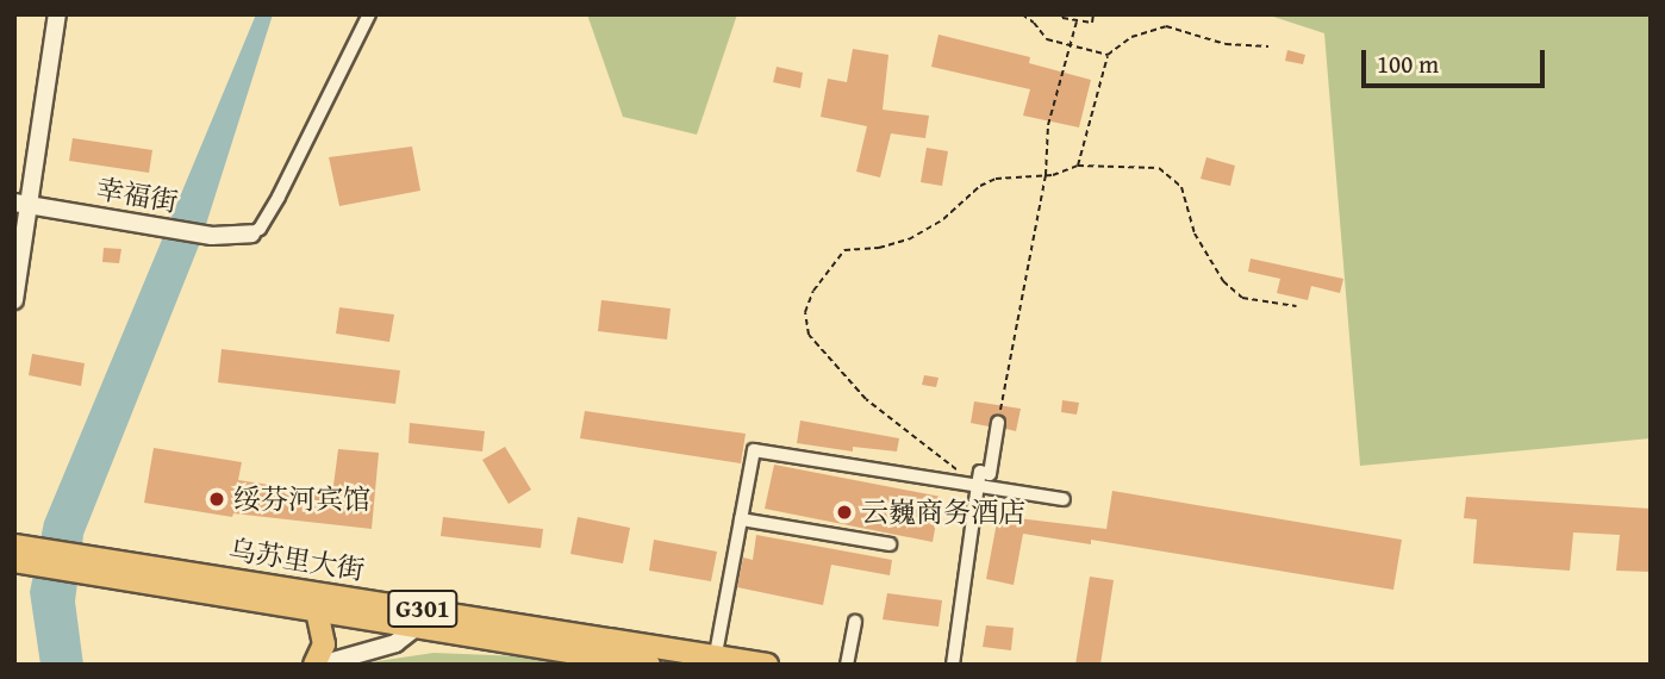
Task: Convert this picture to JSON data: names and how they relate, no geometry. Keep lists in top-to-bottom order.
{
  "streets": {
    "highway": ["乌苏里大街", "G301"],
    "street": ["幸福街"]
  },
  "places": ["绥芬河宾馆", "云巍商务酒店"],
  "scale_bar": "100 m"
}
